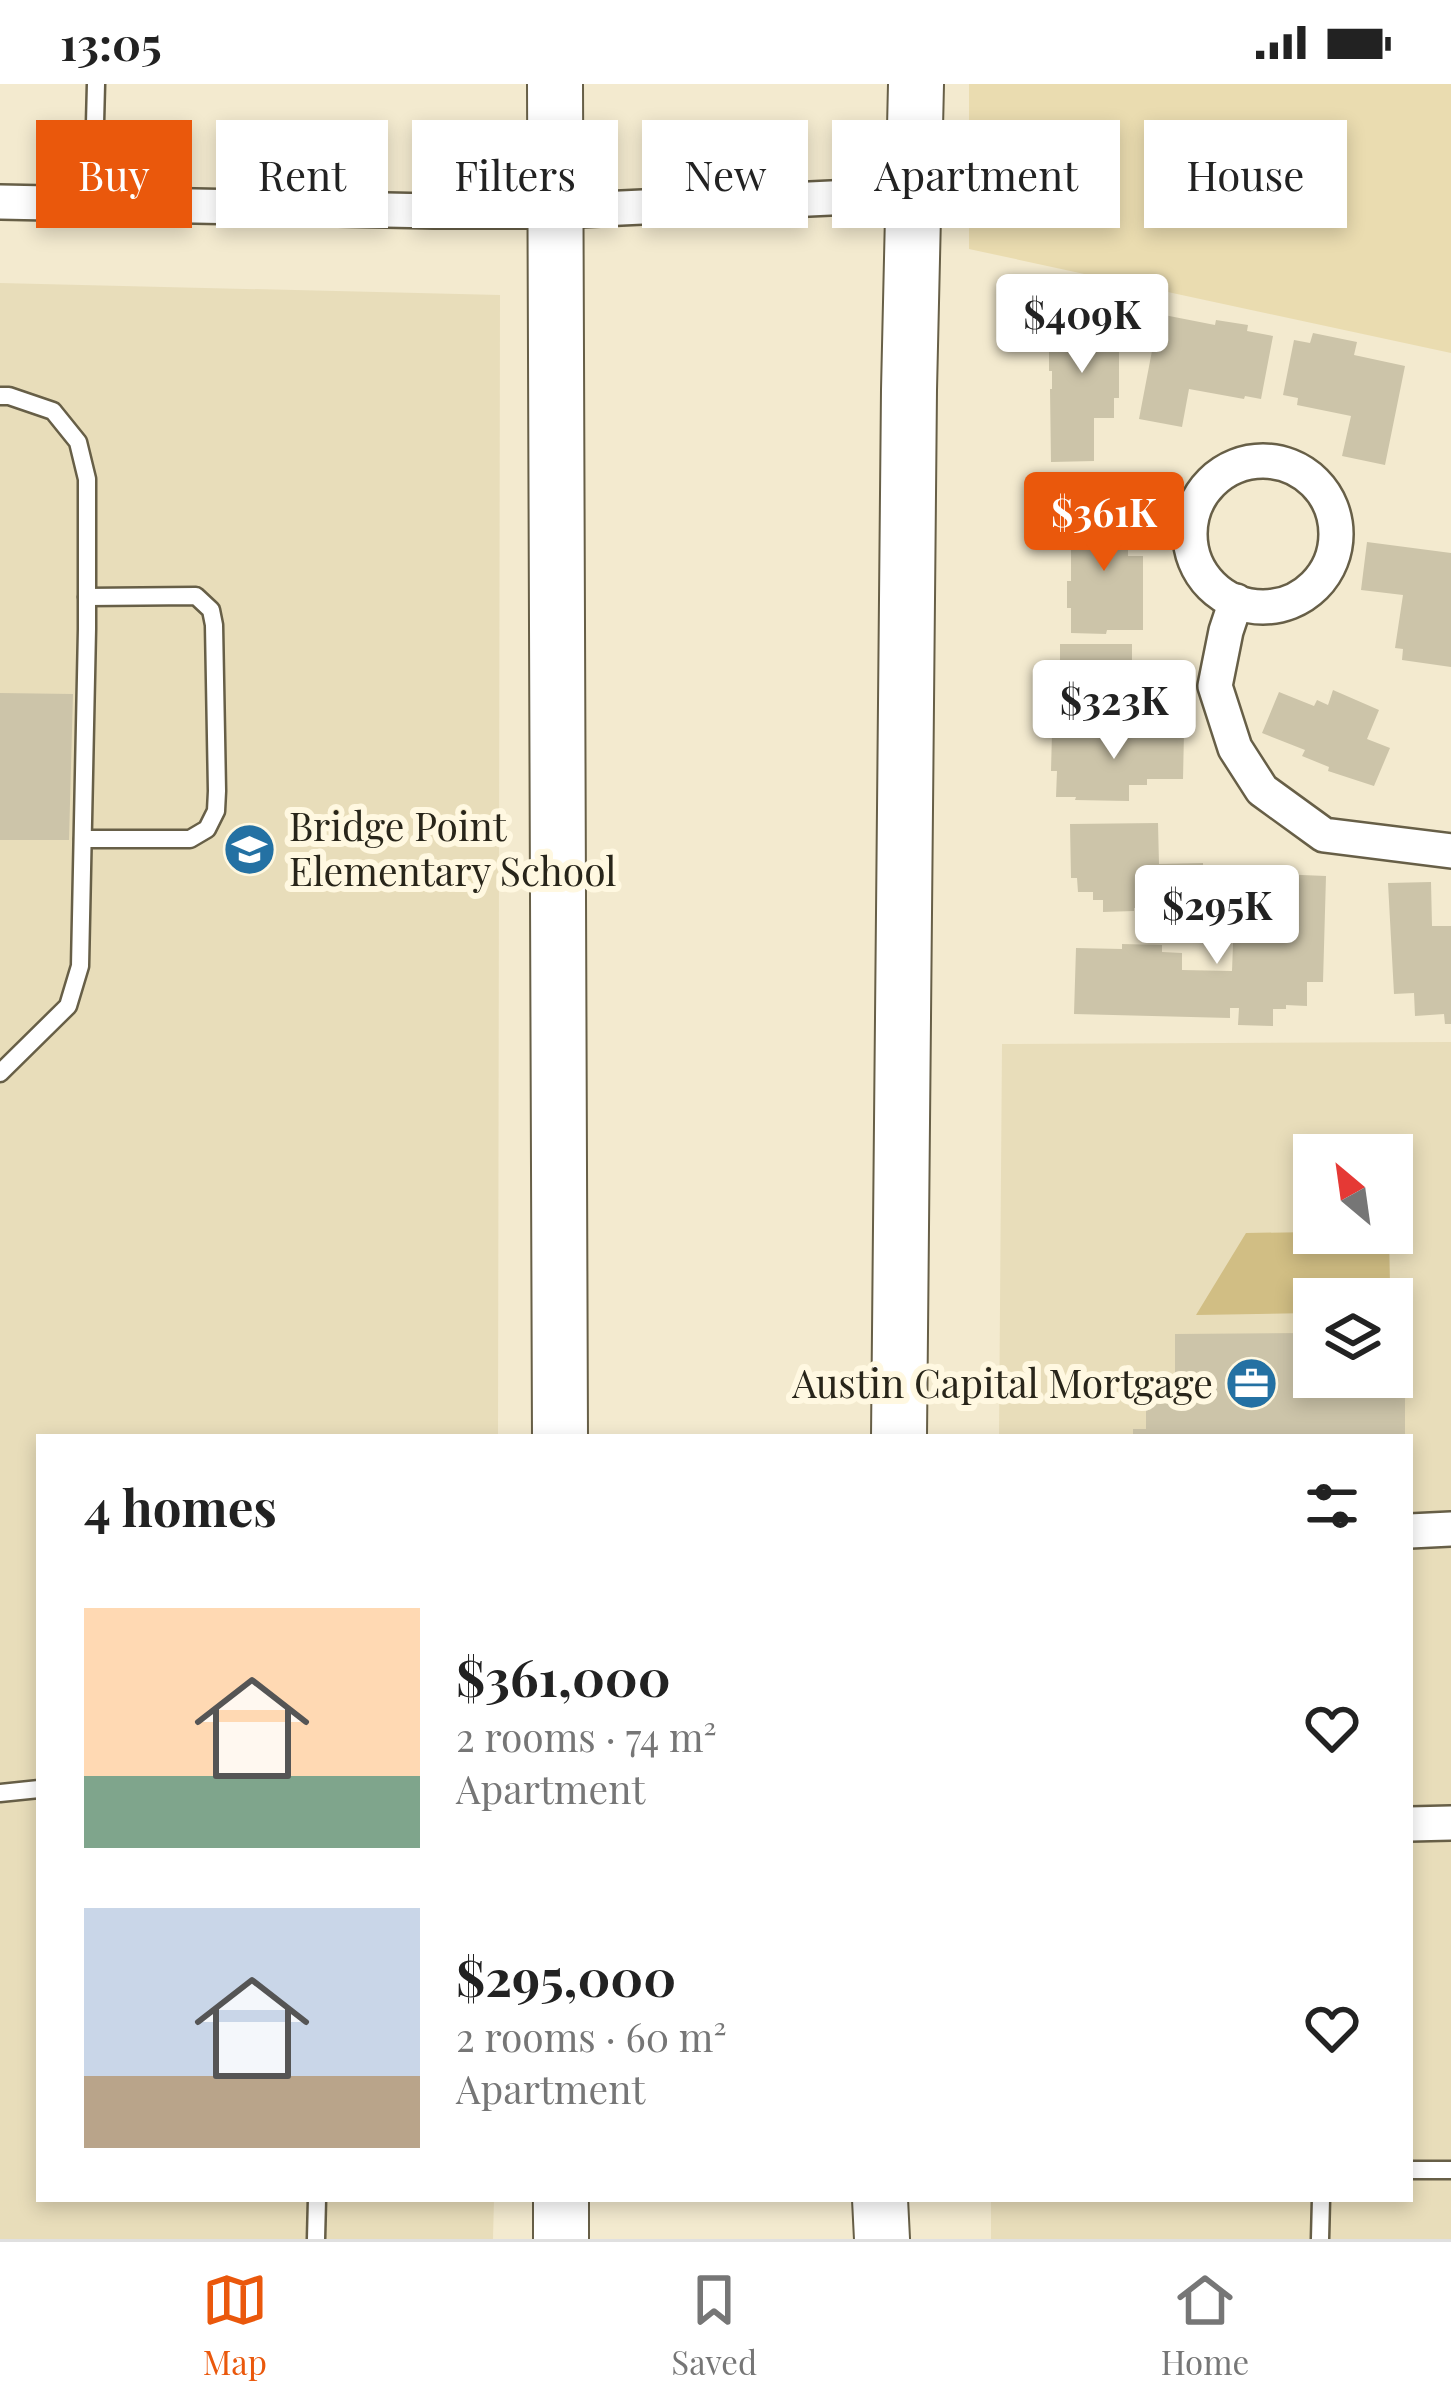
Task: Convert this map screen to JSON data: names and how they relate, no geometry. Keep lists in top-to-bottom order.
{
  "places": {
    "school or university": ["Bridge Point Elementary School"],
    "office": ["Austin Capital Mortgage"]
  },
  "north": "top left",
  "page": {
    "status": "13:05",
    "chip": [
      "Buy",
      "Rent",
      "Filters",
      "New",
      "Apartment",
      "House"
    ],
    "price": [
      "$409K",
      "$361K",
      "$323K",
      "$295K"
    ],
    "heading": "4 homes",
    "list": [
      {
        "name": "$361,000",
        "note": "2 rooms · 74 m² · Apartment"
      },
      {
        "name": "$295,000",
        "note": "2 rooms · 60 m² · Apartment"
      }
    ],
    "tabs": ["Map", "Saved", "Home"]
  }
}
